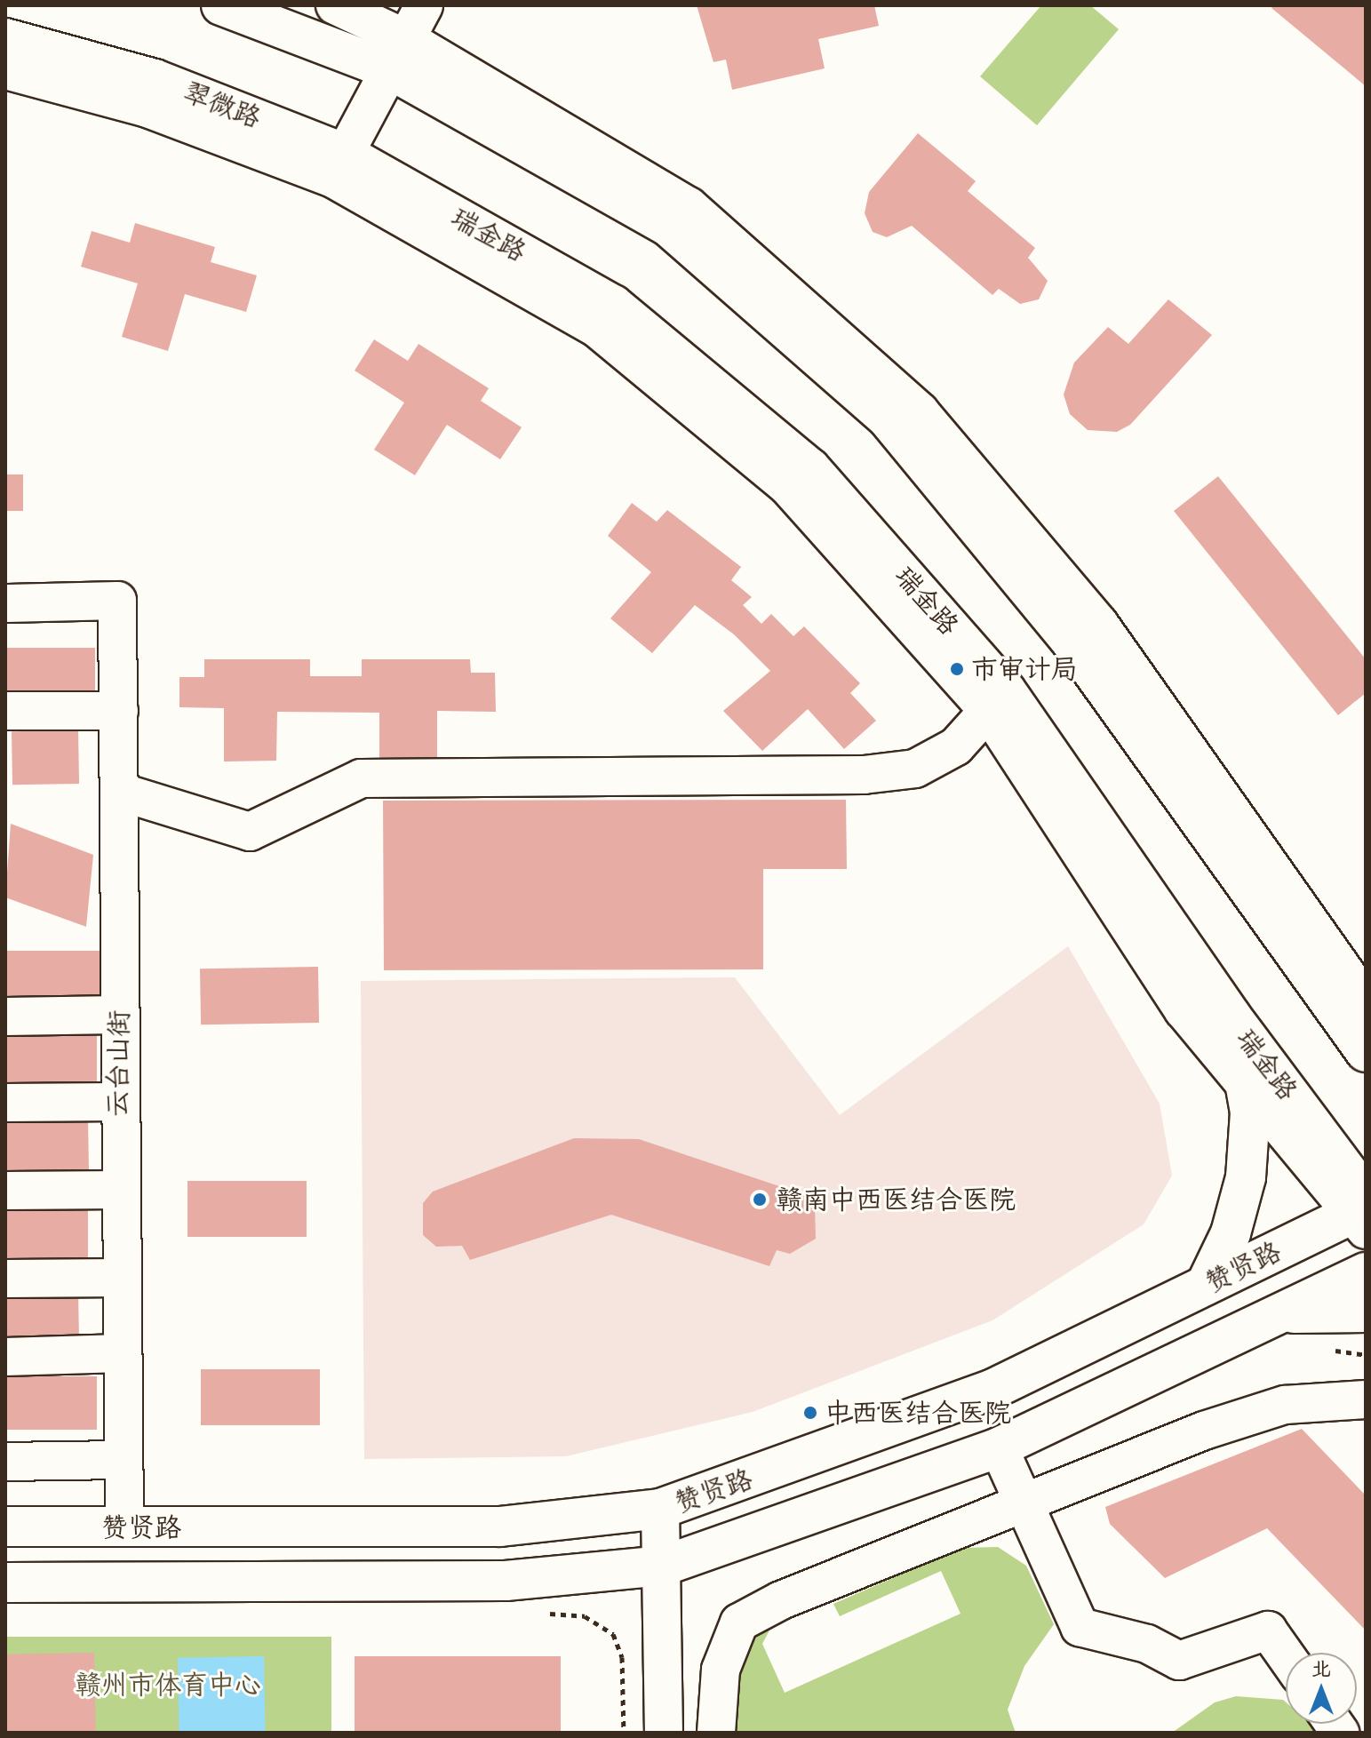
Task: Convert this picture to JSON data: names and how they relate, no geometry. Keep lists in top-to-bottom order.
{
  "streets": {
    "main road": ["翠微路", "瑞金路", "赞贤路"],
    "street": ["云台山街"]
  },
  "crossings": [
    ["翠微路", "瑞金路"],
    ["瑞金路", "赞贤路"],
    ["云台山街", "赞贤路"]
  ],
  "parks": ["赣州市体育中心"],
  "places": ["市审计局", "赣南中西医结合医院", "中西医结合医院"],
  "north": "top"
}
